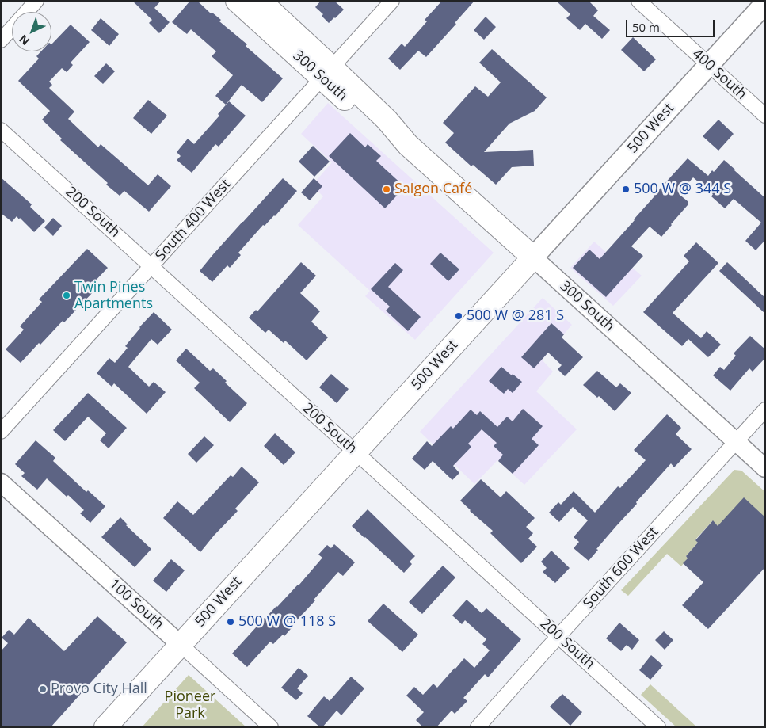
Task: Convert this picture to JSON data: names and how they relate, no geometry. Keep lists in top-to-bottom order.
{
  "streets": {
    "main road": ["300 South", "500 West"],
    "street": [
      "400 South",
      "200 South",
      "South 400 West",
      "South 600 West",
      "100 South"
    ]
  },
  "crossings": [
    ["400 South", "500 West"],
    ["300 South", "500 West"],
    ["300 South", "South 400 West"],
    ["300 South", "South 600 West"],
    ["500 West", "200 South"],
    ["500 West", "100 South"],
    ["200 South", "South 400 West"],
    ["200 South", "South 600 West"]
  ],
  "parks": ["Pioneer Park"],
  "places": [
    "Saigon Café",
    "500 W @ 344 S",
    "Twin Pines Apartments",
    "500 W @ 281 S",
    "500 W @ 118 S",
    "Provo City Hall"
  ],
  "scale_bar": "50 m",
  "north": "bottom left"
}
